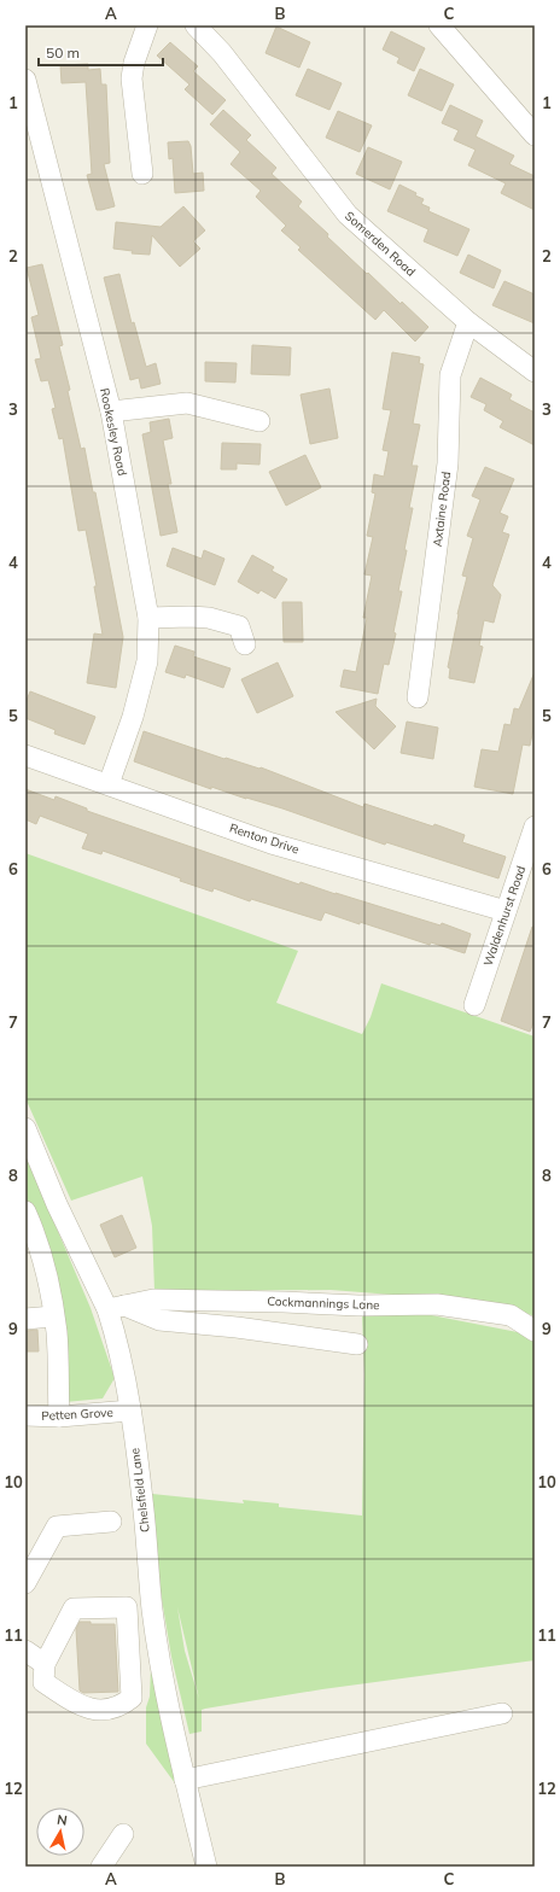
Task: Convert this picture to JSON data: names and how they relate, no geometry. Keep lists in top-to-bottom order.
{
  "streets": {
    "street": [
      "Somerden Road",
      "Rookesley Road",
      "Axtaine Road",
      "Renton Drive",
      "Waldenhurst Road",
      "Cockmannings Lane",
      "Petten Grove",
      "Chelsfield Lane"
    ]
  },
  "crossings": [
    ["Somerden Road", "Axtaine Road"],
    ["Rookesley Road", "Renton Drive"],
    ["Renton Drive", "Waldenhurst Road"],
    ["Cockmannings Lane", "Chelsfield Lane"],
    ["Petten Grove", "Chelsfield Lane"]
  ],
  "scale_bar": "50 m",
  "north": "top",
  "grid": {
    "columns": ["A", "B", "C"],
    "rows": [
      "1",
      "2",
      "3",
      "4",
      "5",
      "6",
      "7",
      "8",
      "9",
      "10",
      "11",
      "12"
    ]
  }
}
